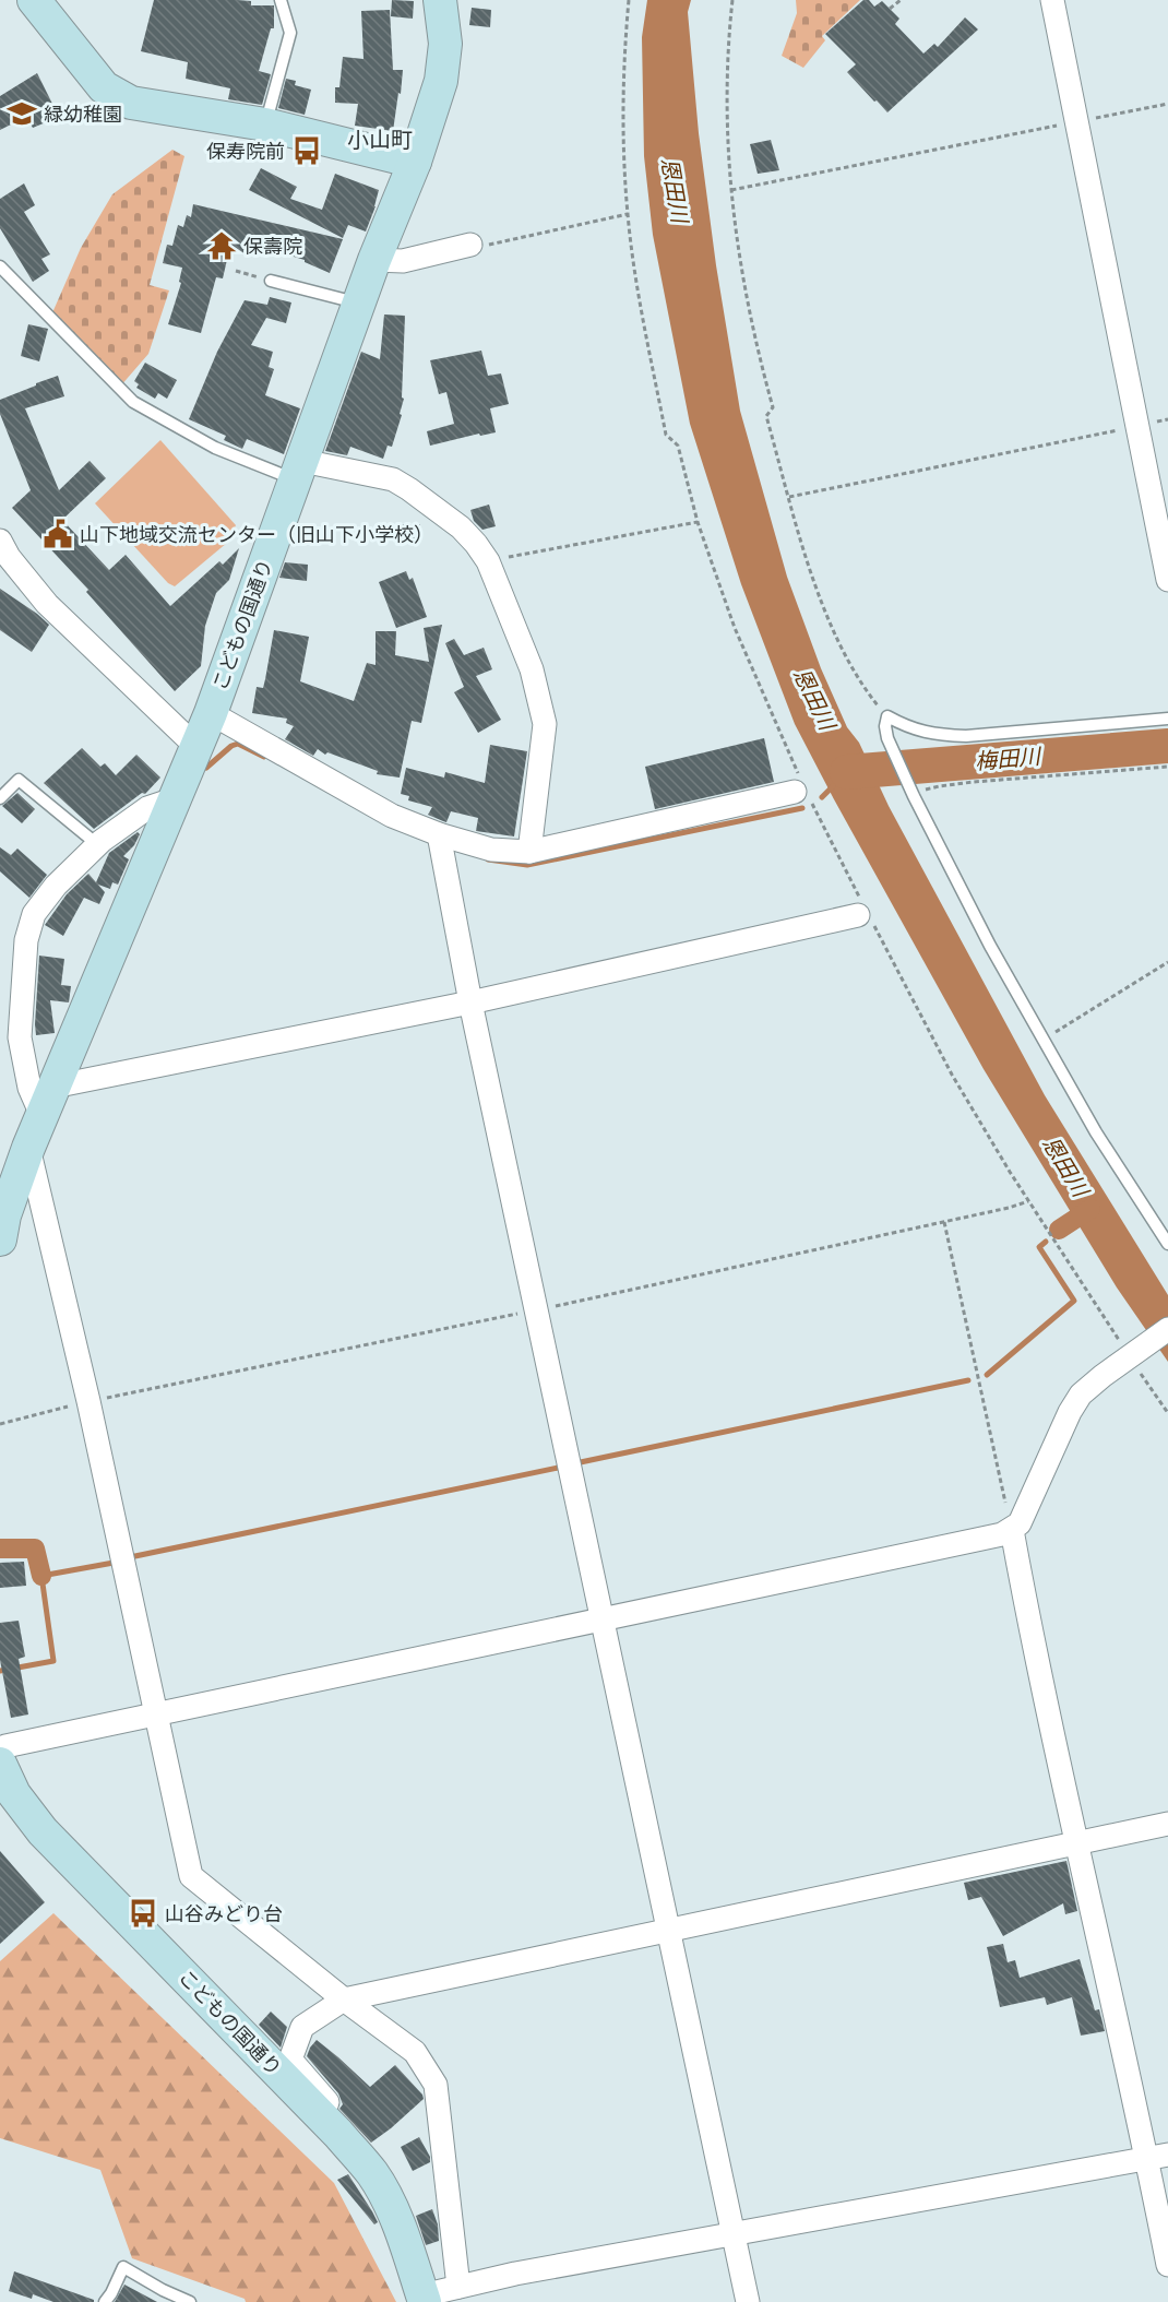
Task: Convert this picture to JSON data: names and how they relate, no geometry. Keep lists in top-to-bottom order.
{
  "streets": {
    "main road": ["こどもの国通り"]
  },
  "districts": ["小山町"],
  "water": ["恩田川", "梅田川"],
  "places": {
    "school or university": ["緑幼稚園"],
    "bus stop": ["保寿院前", "山谷みどり台"],
    "temple": ["保壽院"],
    "public building": ["山下地域交流センター（旧山下小学校）"]
  }
}
